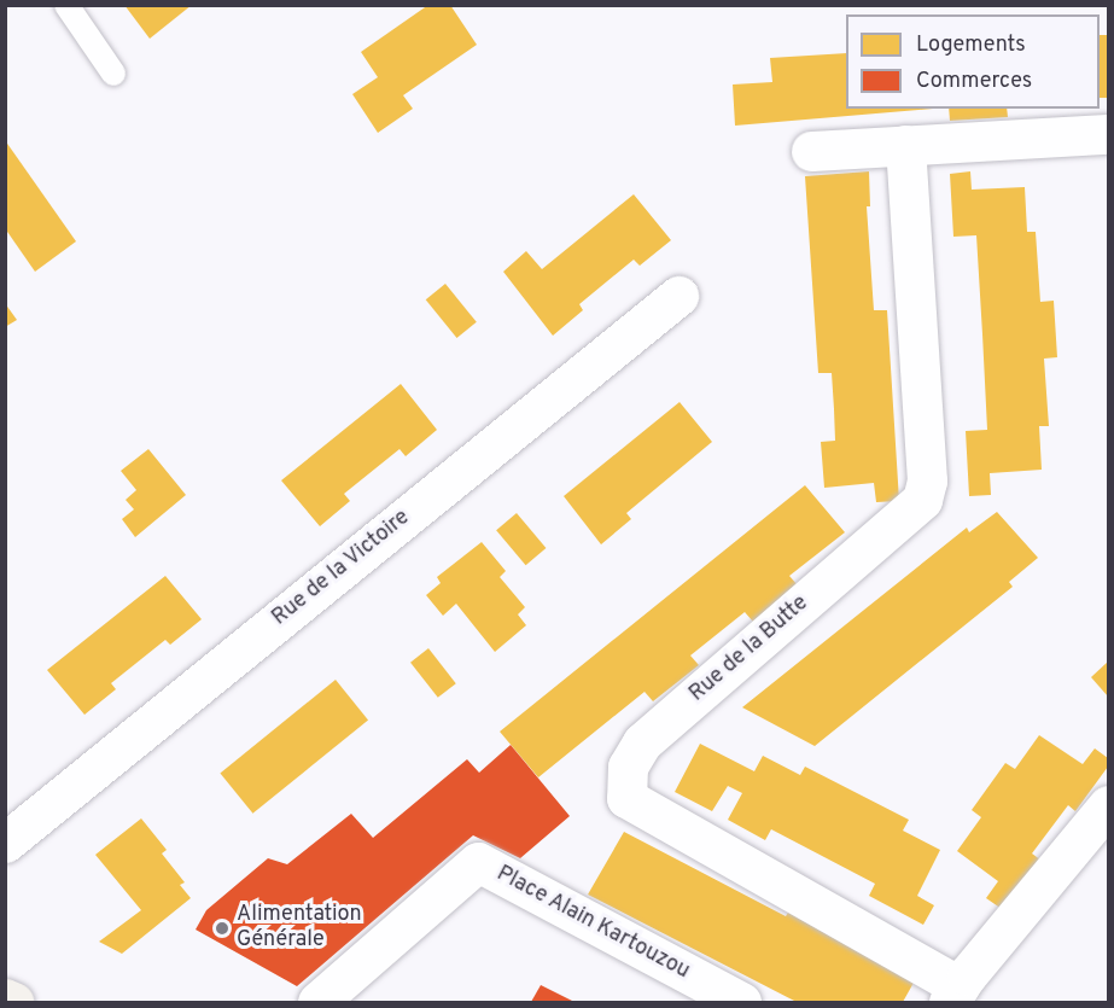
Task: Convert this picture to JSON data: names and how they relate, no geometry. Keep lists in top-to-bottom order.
{
  "streets": {
    "street": ["Rue de la Victoire", "Rue de la Butte", "Place Alain Kartouzou"]
  },
  "places": ["Alimentation Générale"],
  "legend": ["Logements", "Commerces"]
}
